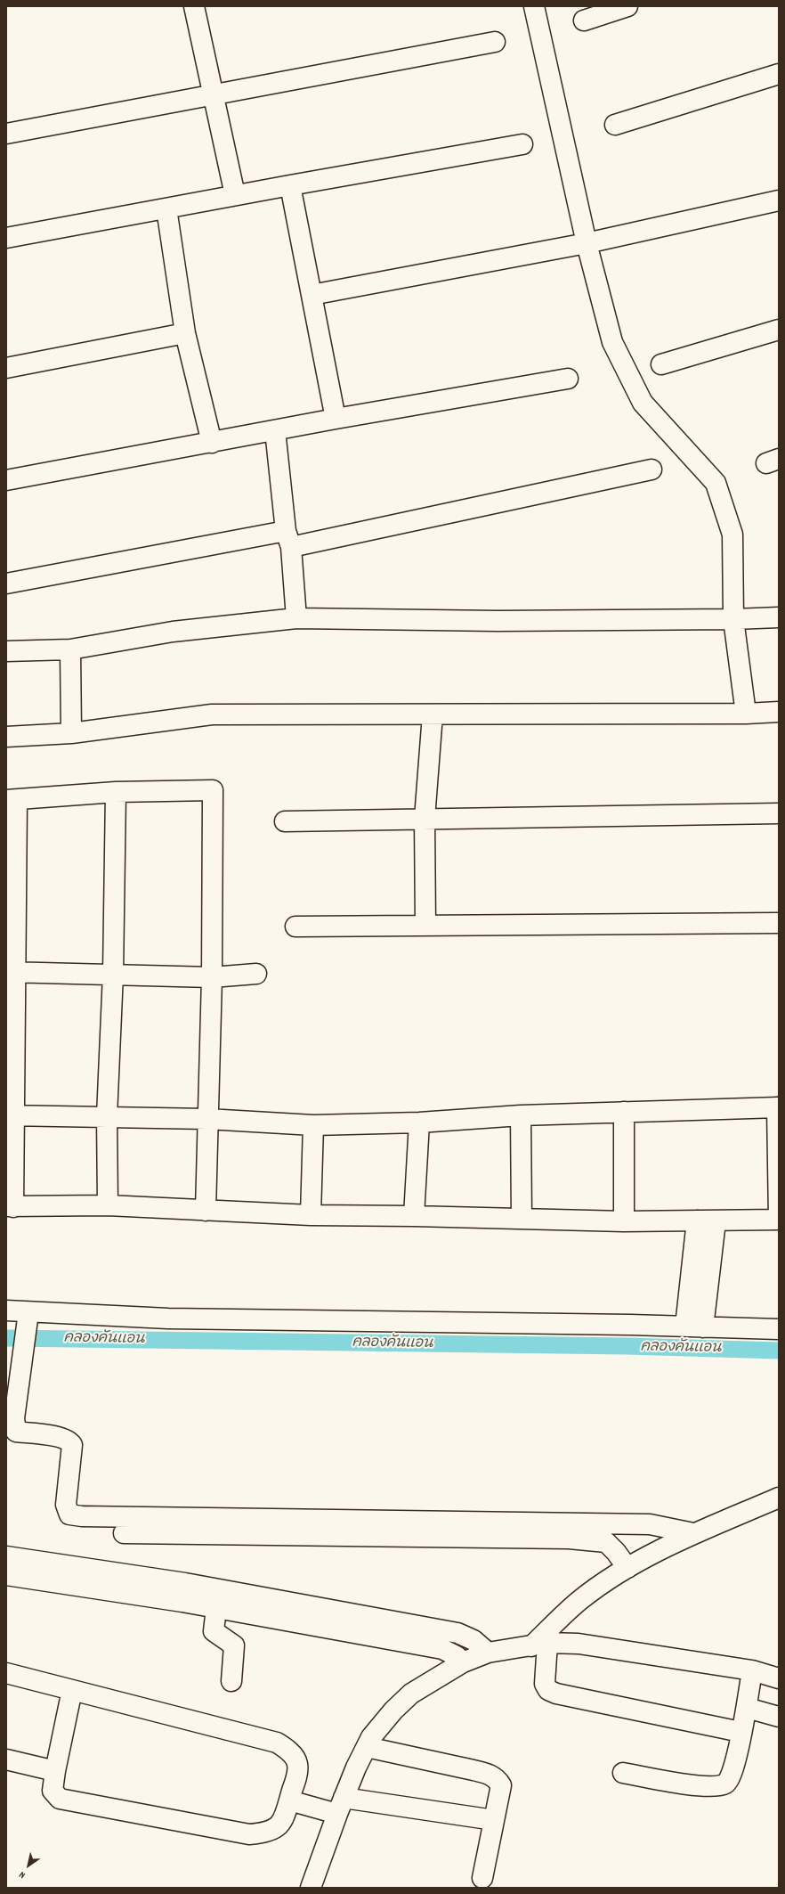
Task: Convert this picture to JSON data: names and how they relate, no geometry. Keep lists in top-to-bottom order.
{
  "water": ["คลองคันแอน"],
  "north": "bottom left"
}
